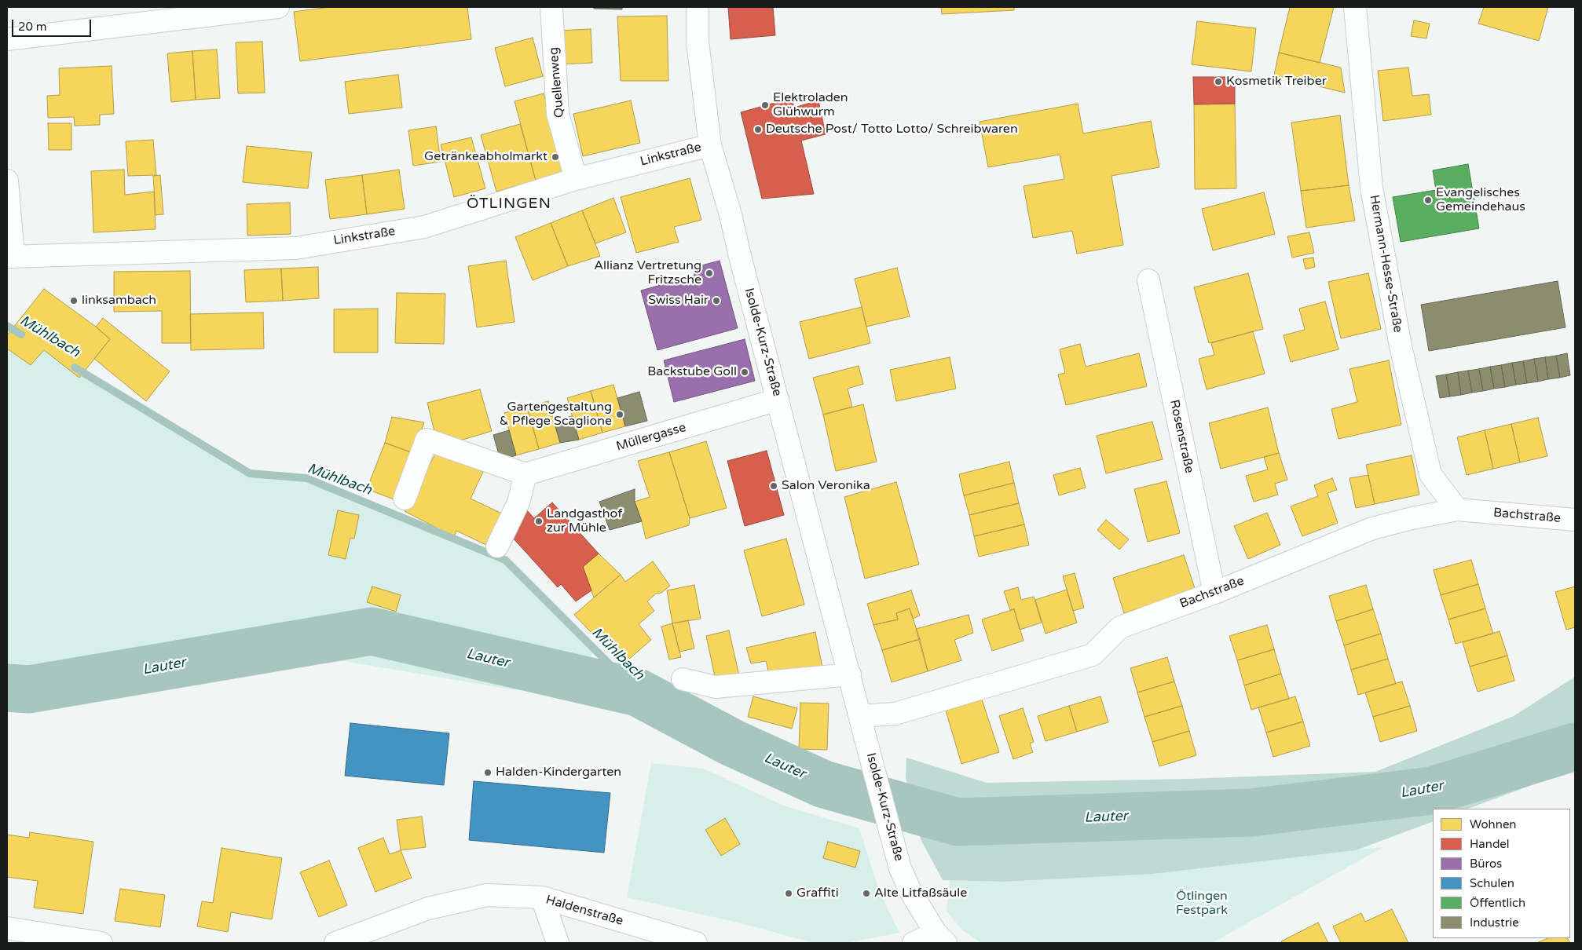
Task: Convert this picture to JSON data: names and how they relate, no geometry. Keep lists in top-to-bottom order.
{
  "streets": {
    "street": [
      "Quellenweg",
      "Linkstraße",
      "Hermann-Hesse-Straße",
      "Isolde-Kurz-Straße",
      "Rosenstraße",
      "Müllergasse",
      "Bachstraße",
      "Haldenstraße"
    ]
  },
  "crossings": [
    ["Quellenweg", "Linkstraße"],
    ["Linkstraße", "Isolde-Kurz-Straße"],
    ["Hermann-Hesse-Straße", "Bachstraße"],
    ["Isolde-Kurz-Straße", "Müllergasse"],
    ["Isolde-Kurz-Straße", "Bachstraße"],
    ["Rosenstraße", "Bachstraße"]
  ],
  "districts": ["ÖTLINGEN"],
  "water": ["Mühlbach", "Lauter"],
  "parks": ["Ötlingen Festpark"],
  "places": [
    "Kosmetik Treiber",
    "Elektroladen Glühwurm",
    "Deutsche Post/ Totto Lotto/ Schreibwaren",
    "Getränkeabholmarkt",
    "Evangelisches Gemeindehaus",
    "Allianz Vertretung Fritzsche",
    "linksambach",
    "Swiss Hair",
    "Backstube Goll",
    "Gartengestaltung & Pflege Scaglione",
    "Salon Veronika",
    "Landgasthof zur Mühle",
    "Halden-Kindergarten",
    "Graffiti",
    "Alte Litfaßsäule"
  ],
  "legend": [
    "Wohnen",
    "Handel",
    "Büros",
    "Schulen",
    "Öffentlich",
    "Industrie"
  ],
  "scale_bar": "20 m"
}
